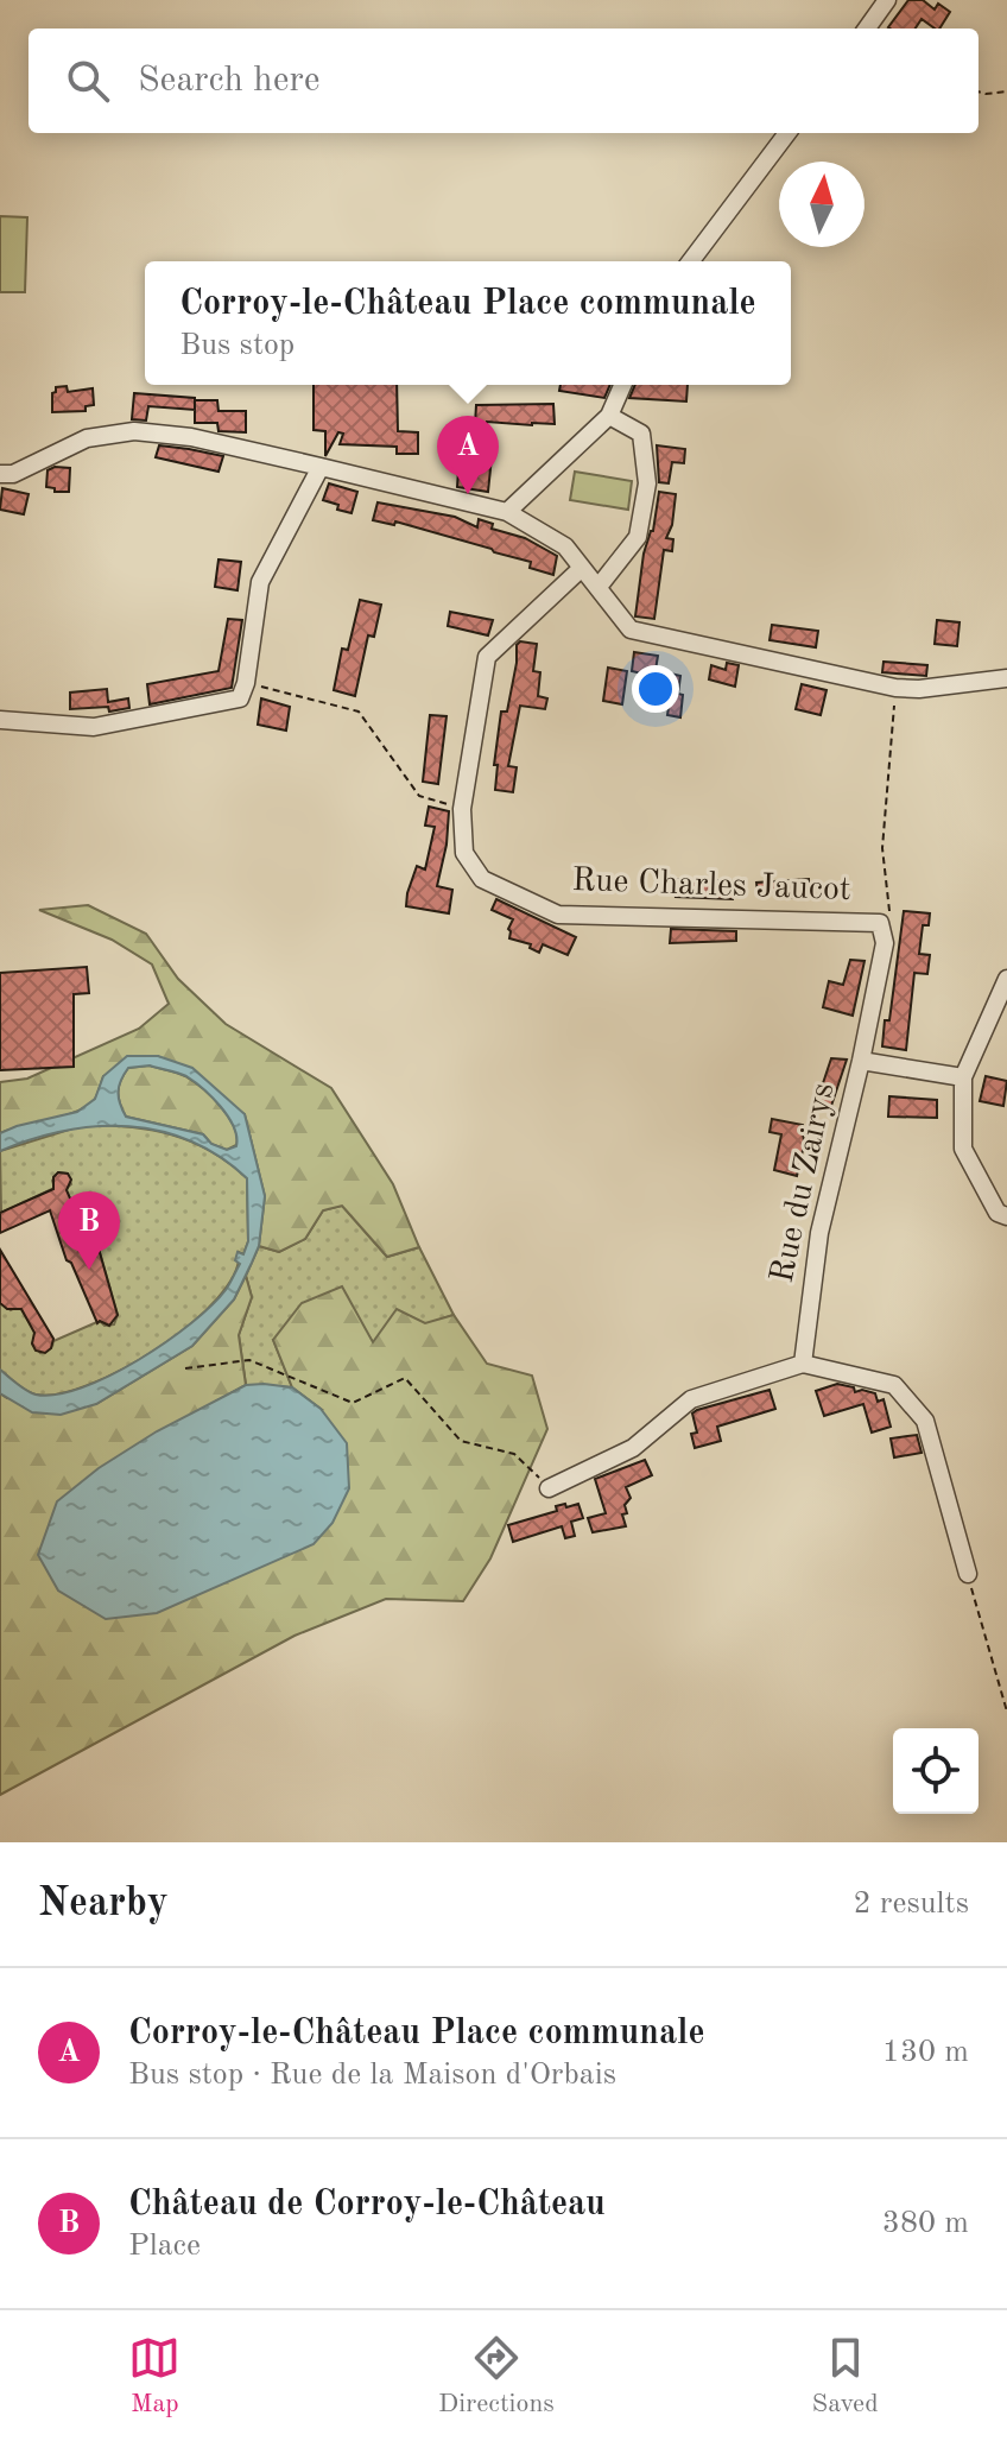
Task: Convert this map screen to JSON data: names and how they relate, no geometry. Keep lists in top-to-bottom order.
{
  "streets": {
    "street": ["Rue Charles Jaucot", "Rue du Zairys"]
  },
  "crossings": [
    ["Rue Charles Jaucot", "Rue du Zairys"]
  ],
  "north": "top",
  "page": {
    "search": "Search here",
    "popup": ["Corroy-le-Château Place communale", "Bus stop"],
    "pins": ["A", "B"],
    "heading": ["Nearby", "2 results"],
    "list": [
      {
        "mark": "A",
        "name": "Corroy-le-Château Place communale",
        "note": "Bus stop · Rue de la Maison d'Orbais",
        "value": "130 m"
      },
      {
        "mark": "B",
        "name": "Château de Corroy-le-Château",
        "note": "Place",
        "value": "380 m"
      }
    ],
    "nav": ["Map", "Directions", "Saved"]
  }
}
